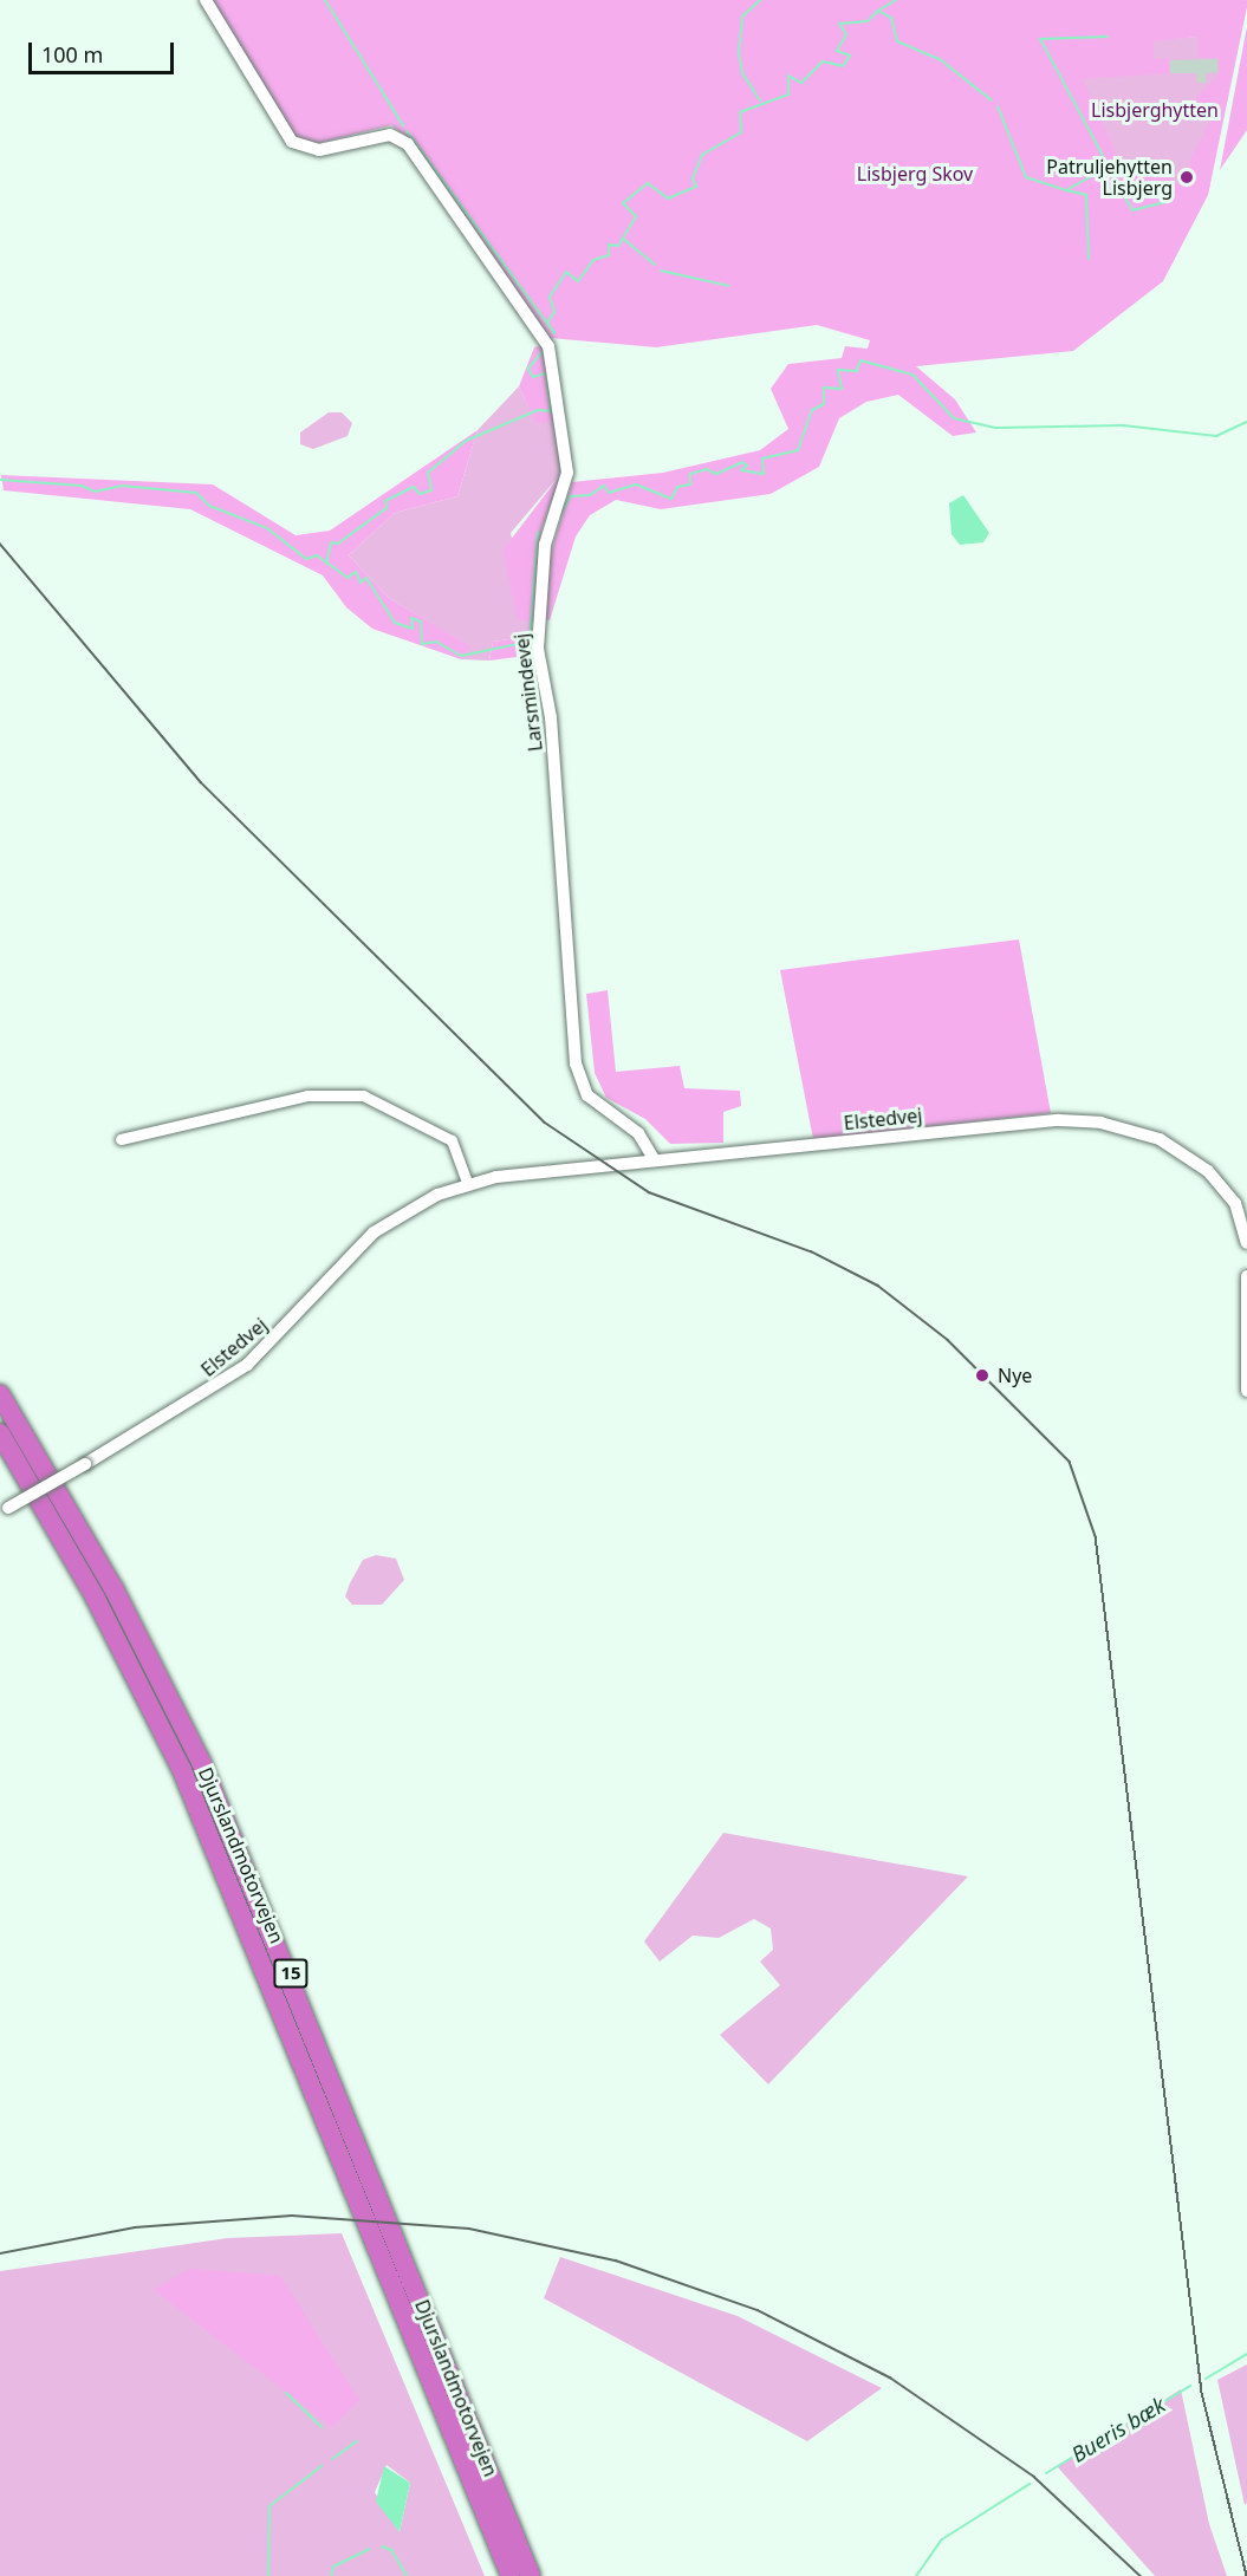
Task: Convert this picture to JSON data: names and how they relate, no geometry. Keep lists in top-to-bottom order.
{
  "streets": {
    "highway": ["Djurslandmotorvejen", "15"],
    "street": ["Larsmindevej", "Elstedvej"]
  },
  "crossings": [
    ["Larsmindevej", "Elstedvej"]
  ],
  "water": ["Bueris bæk"],
  "parks": ["Lisbjerghytten", "Lisbjerg Skov"],
  "places": ["Patruljehytten Lisbjerg", "Nye"],
  "scale_bar": "100 m"
}
